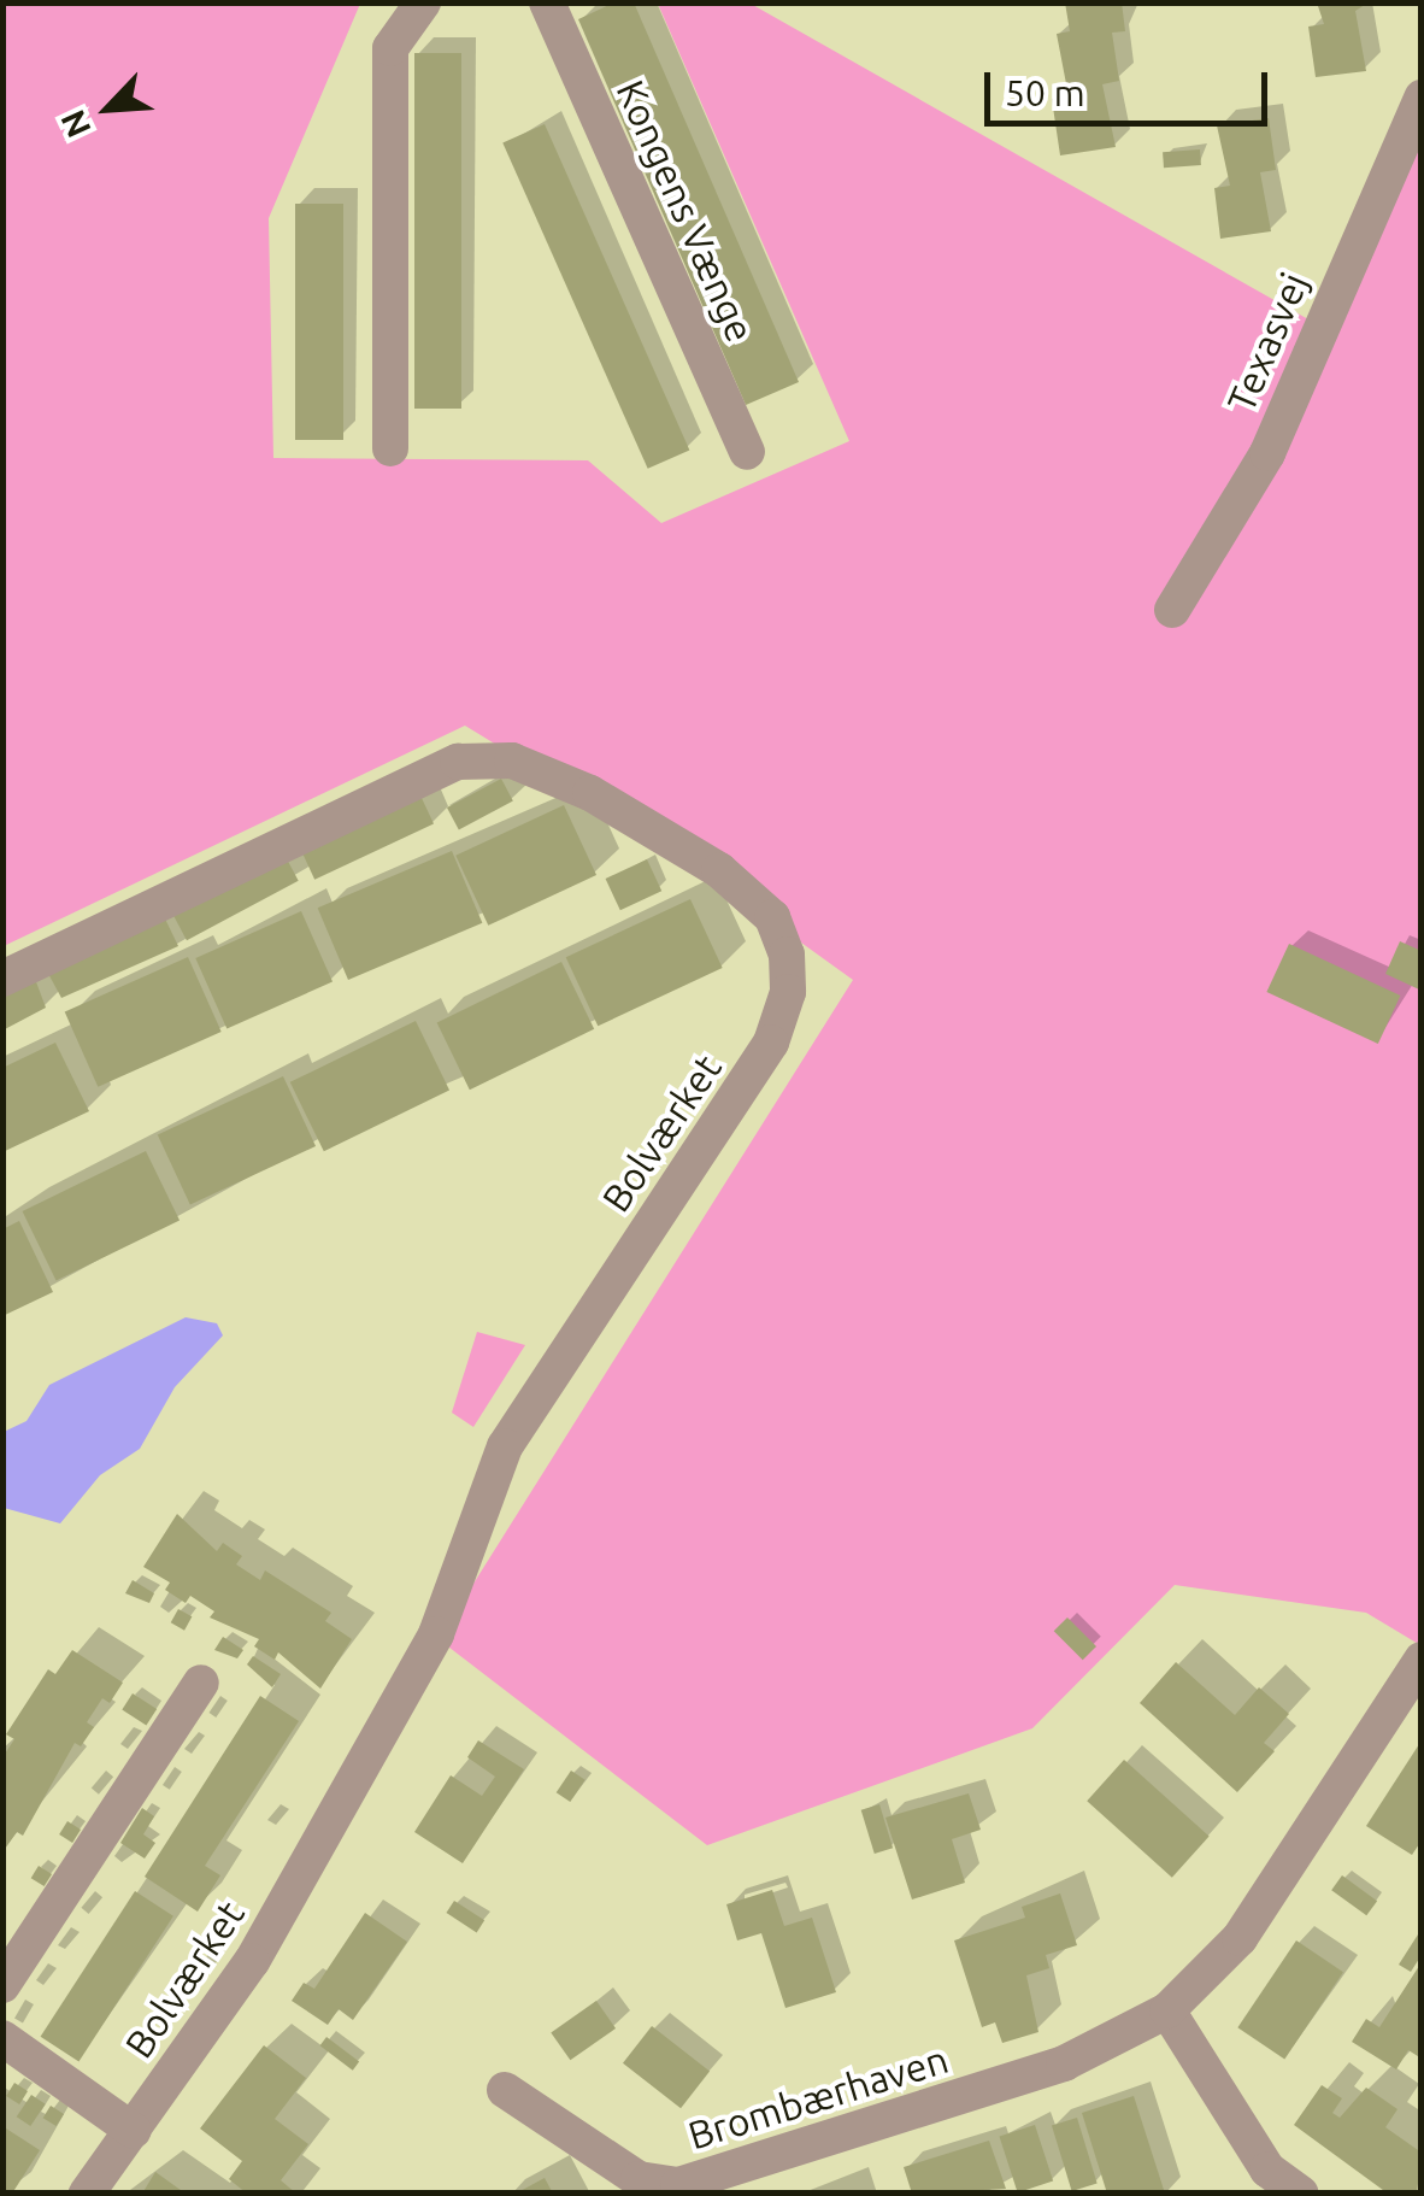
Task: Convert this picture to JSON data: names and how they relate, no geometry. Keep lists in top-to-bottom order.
{
  "streets": {
    "street": [
      "Kongens Vænge",
      "Texasvej",
      "Bolværket",
      "Brombærhaven"
    ]
  },
  "scale_bar": "50 m",
  "north": "bottom left"
}
